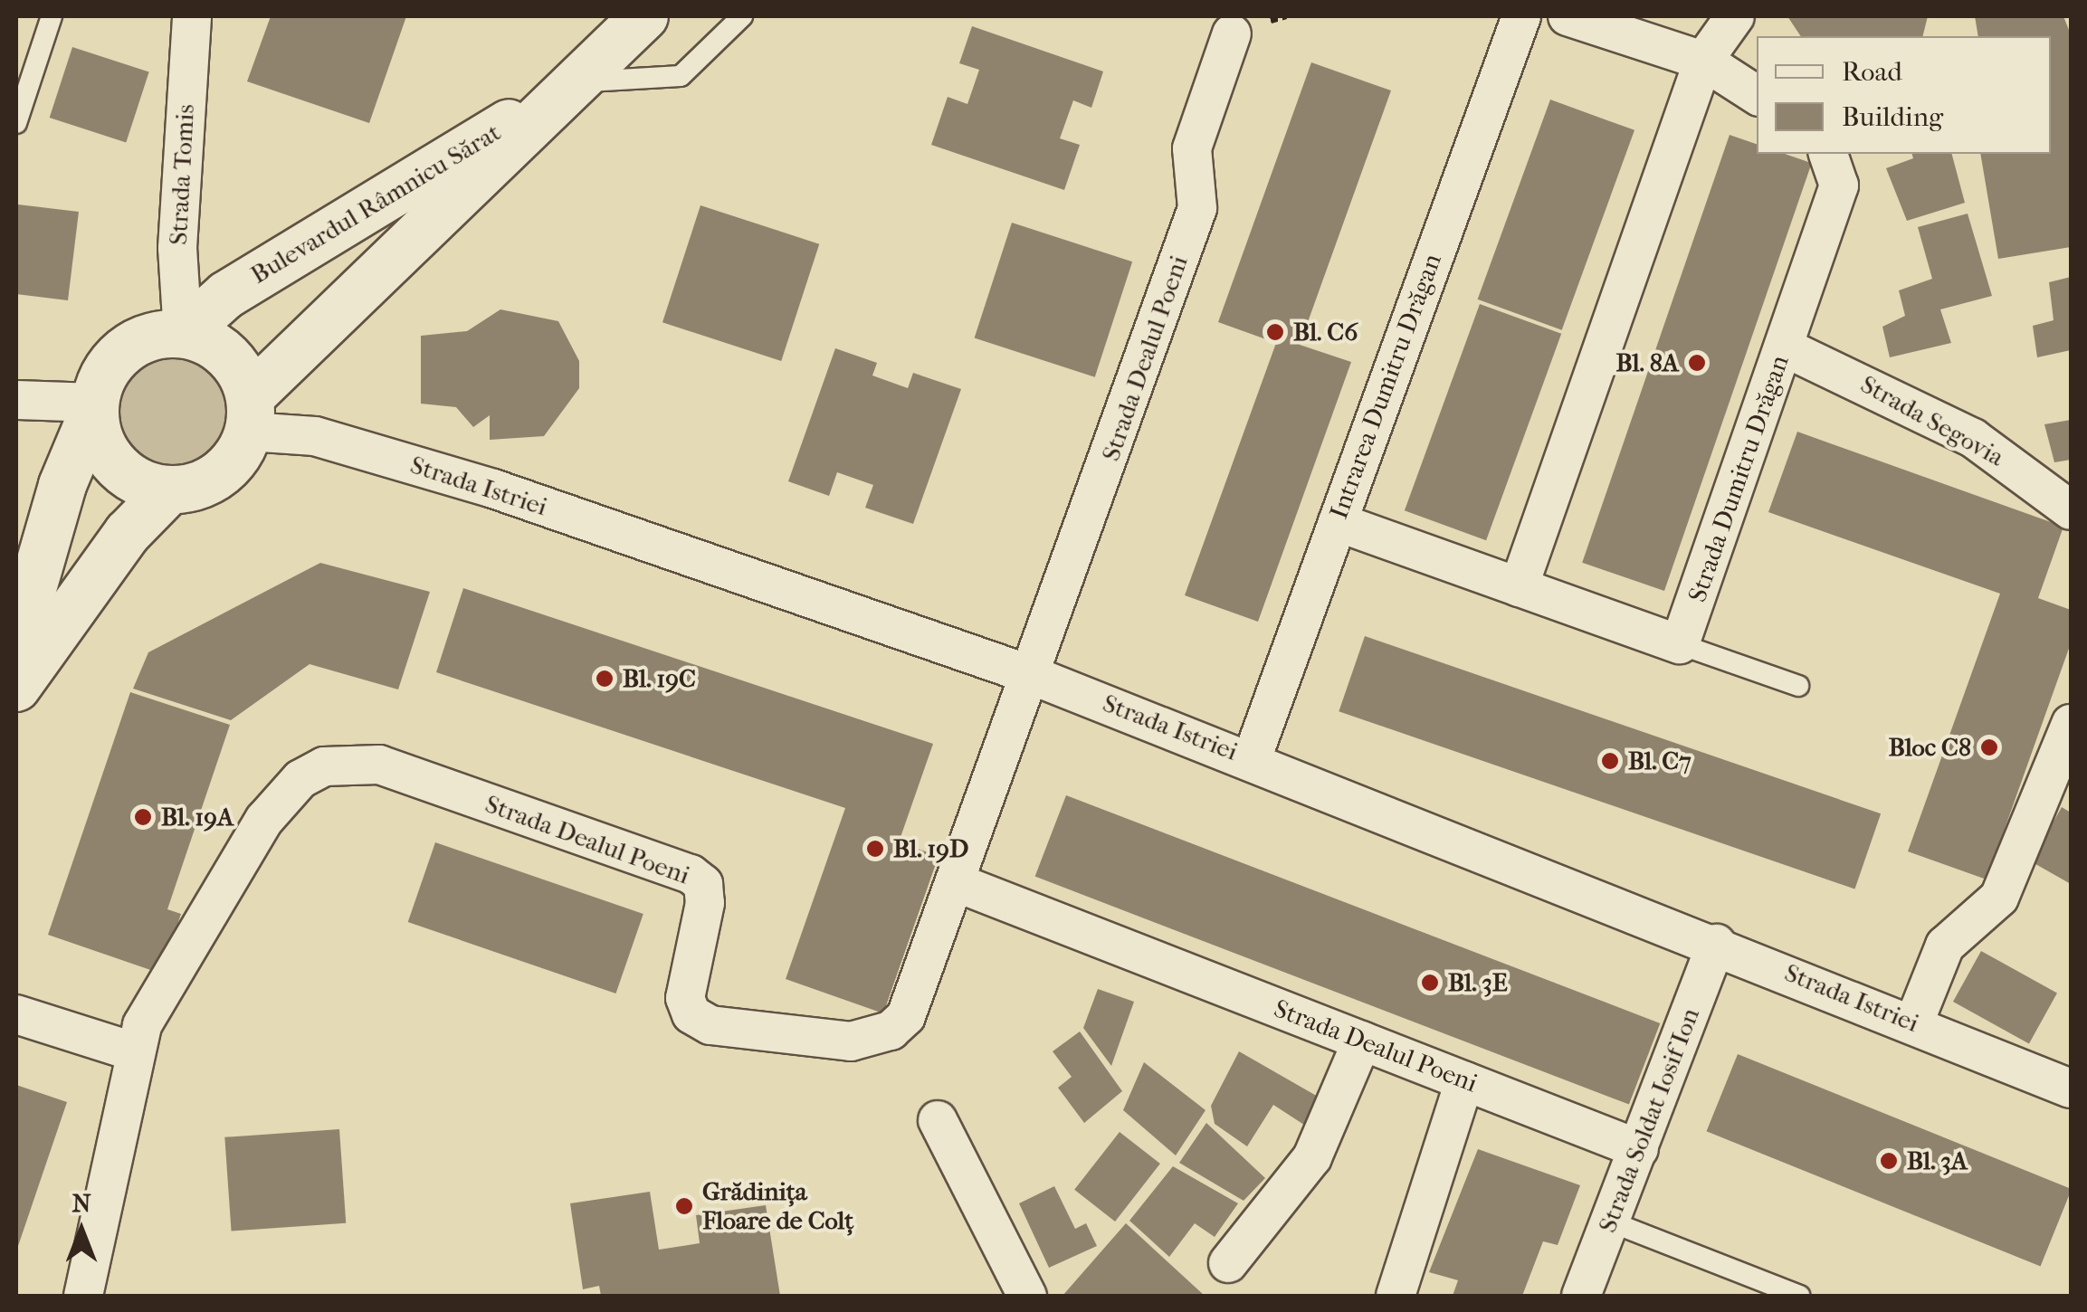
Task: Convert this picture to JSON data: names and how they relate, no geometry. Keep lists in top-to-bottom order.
{
  "streets": {
    "street": [
      "Strada Tomis",
      "Bulevardul Râmnicu Sărat",
      "Strada Dealul Poeni",
      "Intrarea Dumitru Drăgan",
      "Strada Segovia",
      "Strada Dumitru Drăgan",
      "Strada Istriei",
      "Strada Soldat Iosif Ion"
    ]
  },
  "crossings": [
    ["Strada Tomis", "Bulevardul Râmnicu Sărat"],
    ["Strada Tomis", "Strada Istriei"],
    ["Bulevardul Râmnicu Sărat", "Strada Istriei"],
    ["Strada Dealul Poeni", "Strada Istriei"],
    ["Strada Dealul Poeni", "Strada Soldat Iosif Ion"],
    ["Intrarea Dumitru Drăgan", "Strada Istriei"],
    ["Strada Segovia", "Strada Dumitru Drăgan"],
    ["Strada Istriei", "Strada Soldat Iosif Ion"]
  ],
  "places": [
    "Bl. C6",
    "Bl. 8A",
    "Bl. 19C",
    "Bloc C8",
    "Bl. C7",
    "Bl. 19A",
    "Bl. 19D",
    "Bl. 3E",
    "Bl. 3A",
    "Grădinița Floare de Colț"
  ],
  "legend": ["Road", "Building"],
  "north": "top"
}
